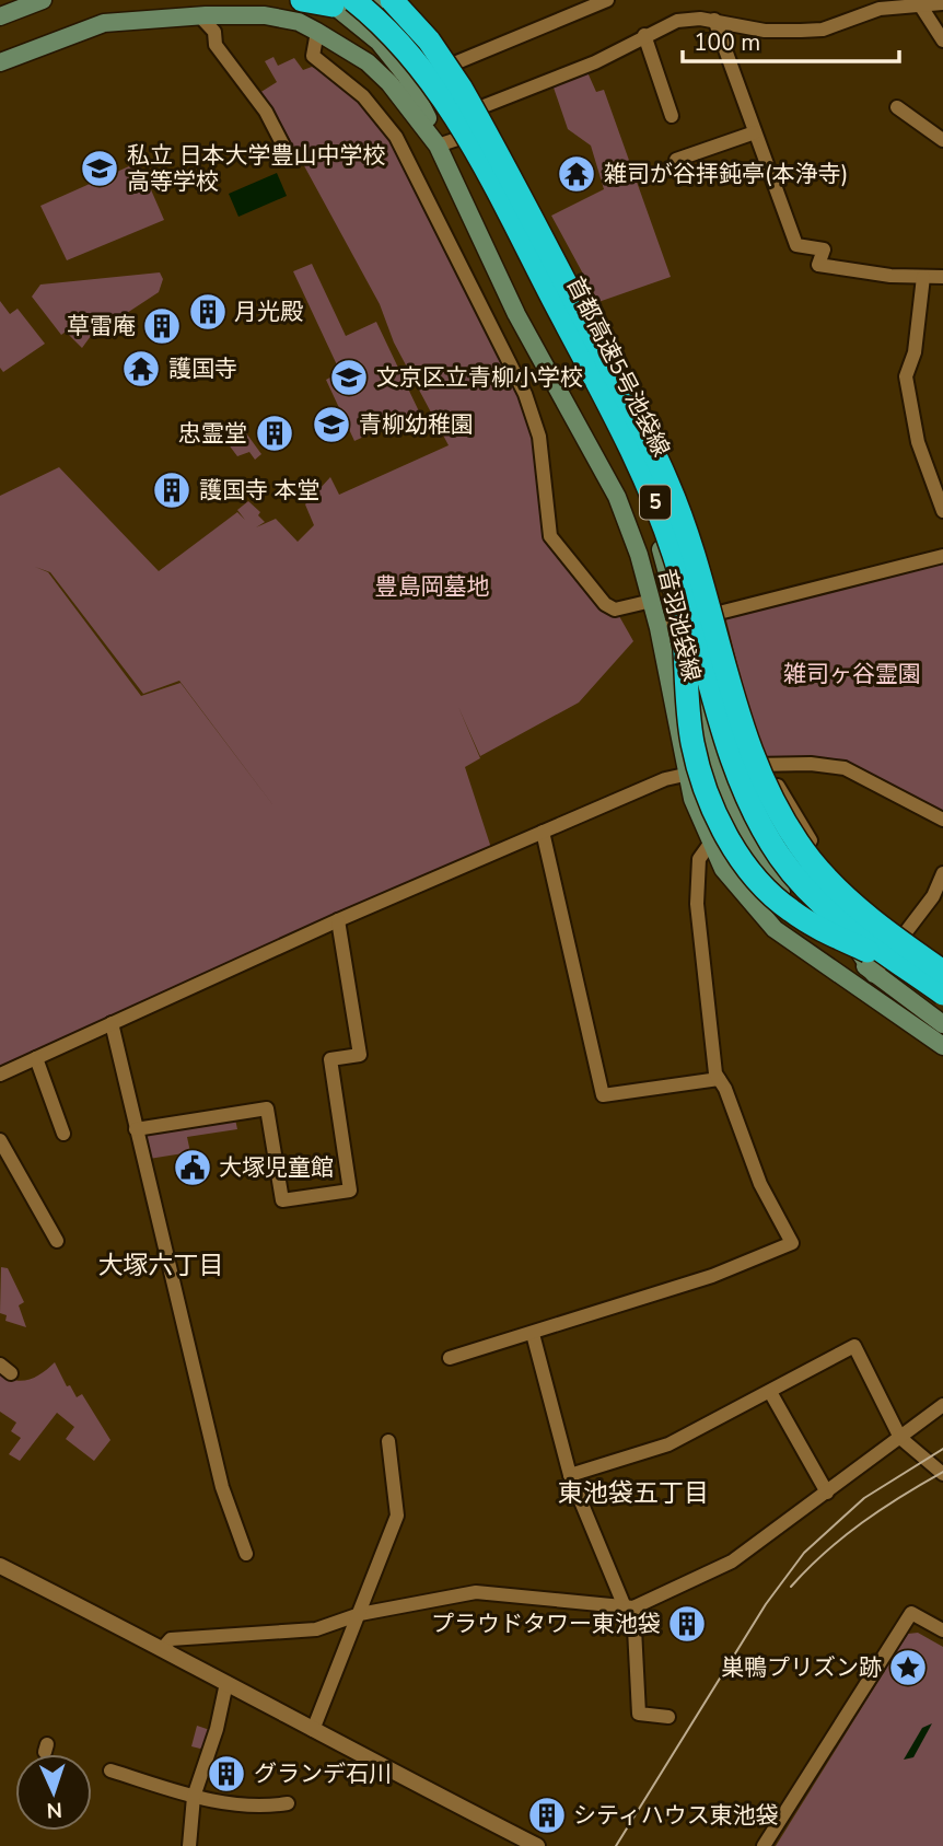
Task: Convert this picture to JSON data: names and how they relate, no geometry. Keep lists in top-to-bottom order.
{
  "streets": {
    "highway": ["首都高速5号池袋線", "5"],
    "main road": ["音羽池袋線"]
  },
  "crossings": [
    ["首都高速5号池袋線", "音羽池袋線"]
  ],
  "districts": ["大塚六丁目", "東池袋五丁目"],
  "parks": ["豊島岡墓地", "雑司ヶ谷霊園"],
  "places": {
    "school or university": ["私立 日本大学豊山中学校 高等学校", "文京区立青柳小学校", "青柳幼稚園"],
    "temple": ["雑司が谷拝鈍亭(本浄寺)", "護国寺"],
    "building": [
      "月光殿",
      "草雷庵",
      "忠霊堂",
      "護国寺 本堂",
      "プラウドタワー東池袋",
      "グランデ石川",
      "シティハウス東池袋"
    ],
    "public building": ["大塚児童館"],
    "place": ["巣鴨プリズン跡"]
  },
  "scale_bar": "100 m",
  "north": "bottom"
}
